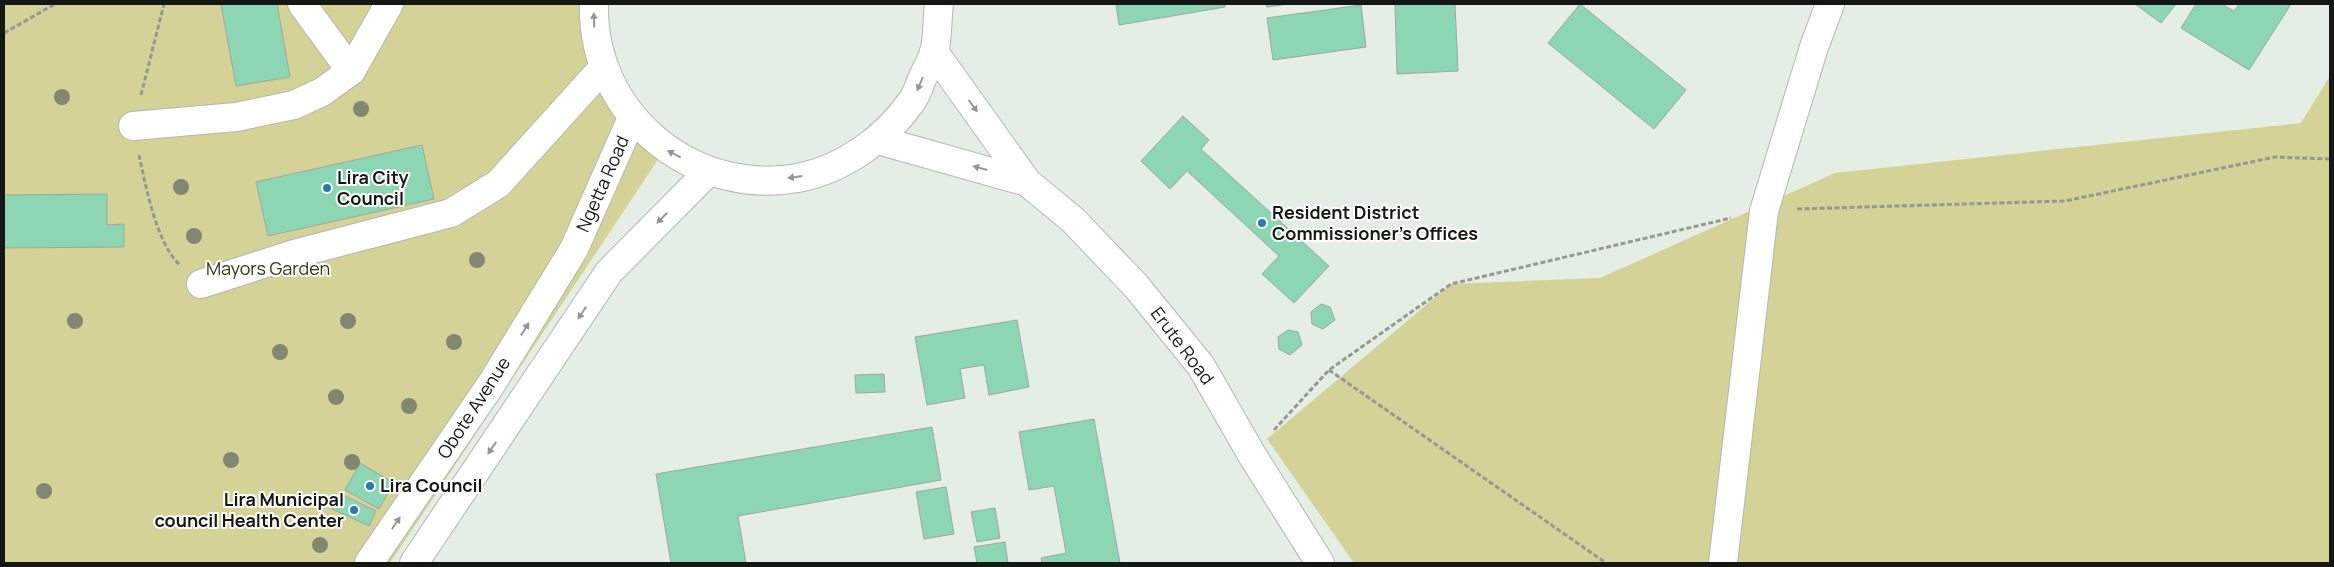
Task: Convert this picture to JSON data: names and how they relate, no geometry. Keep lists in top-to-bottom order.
{
  "streets": {
    "main road": ["Ngetta Road", "Erute Road", "Obote Avenue"]
  },
  "crossings": [
    ["Ngetta Road", "Obote Avenue"]
  ],
  "parks": ["Mayors Garden"],
  "places": [
    "Lira City Council",
    "Resident District Commissioner's Offices",
    "Lira Council",
    "Lira Municipal council Health Center"
  ]
}
